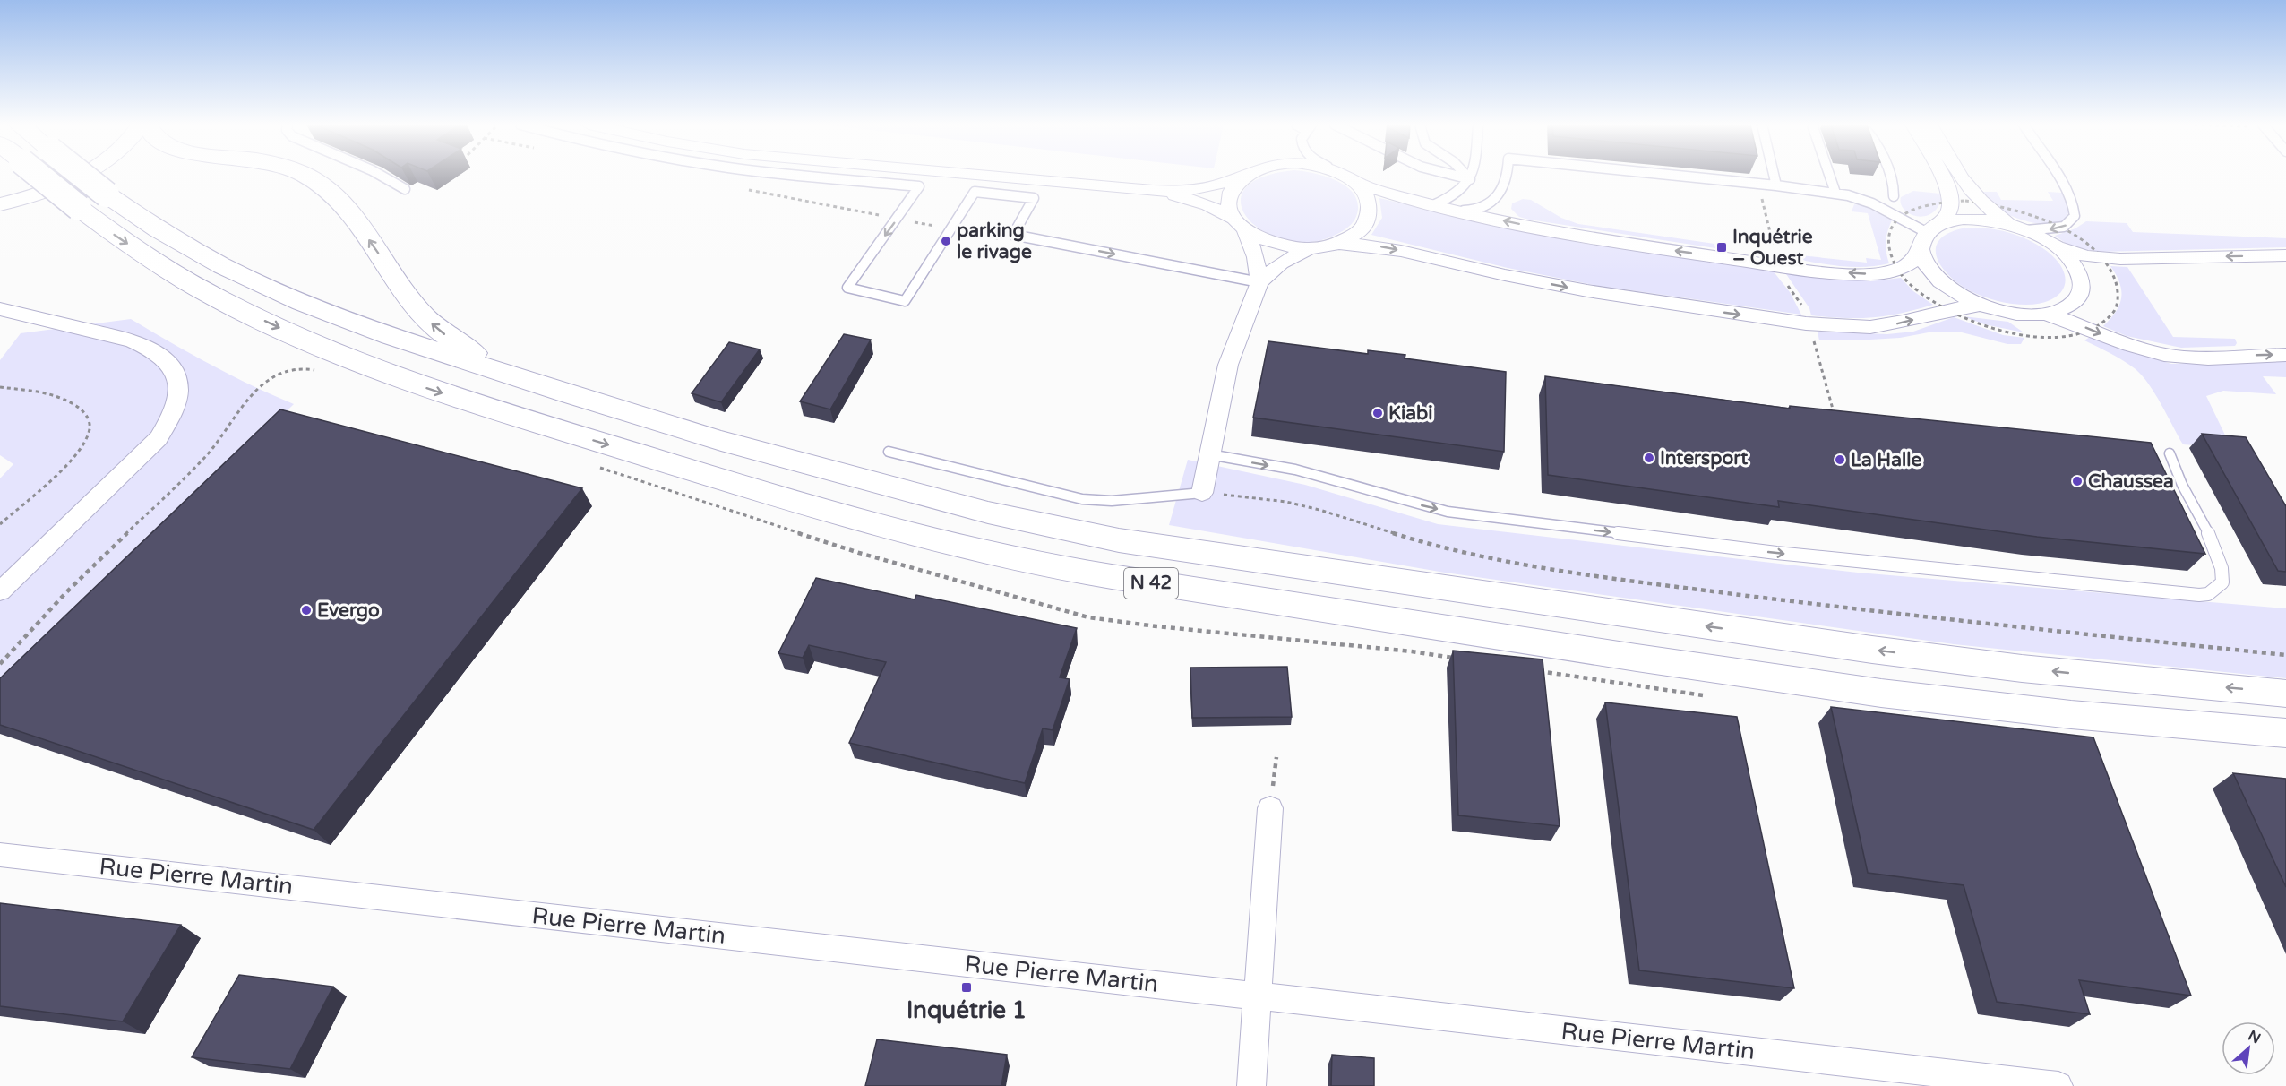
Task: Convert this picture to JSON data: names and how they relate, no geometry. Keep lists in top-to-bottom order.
{
  "streets": {
    "highway": ["N 42"],
    "street": ["Rue Pierre Martin"]
  },
  "places": {
    "other": [
      "parking le rivage",
      "Kiabi",
      "Intersport",
      "La Halle",
      "Chaussea",
      "Evergo"
    ],
    "transit": ["Inquétrie – Ouest", "Inquétrie 1"]
  },
  "north": "top right"
}
